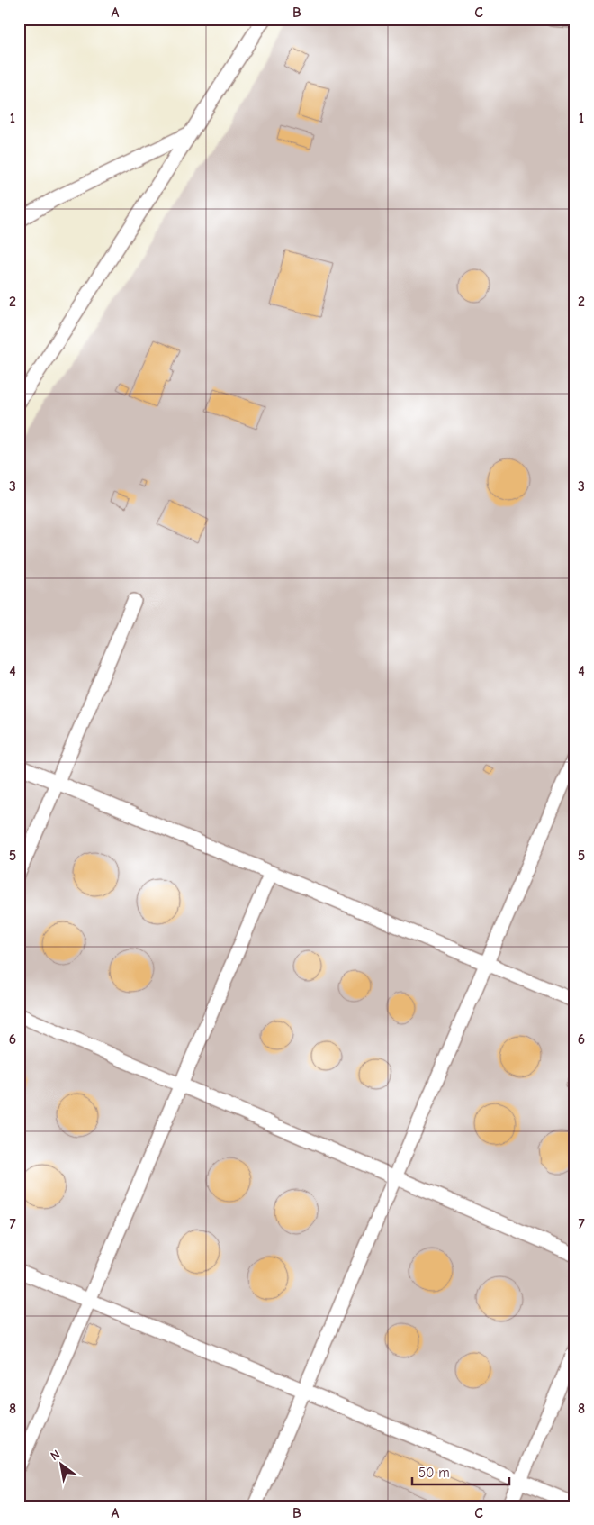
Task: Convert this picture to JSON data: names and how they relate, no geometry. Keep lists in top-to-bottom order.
{
  "scale_bar": "50 m",
  "north": "top left",
  "grid": {
    "columns": ["A", "B", "C"],
    "rows": [
      "1",
      "2",
      "3",
      "4",
      "5",
      "6",
      "7",
      "8"
    ]
  }
}
